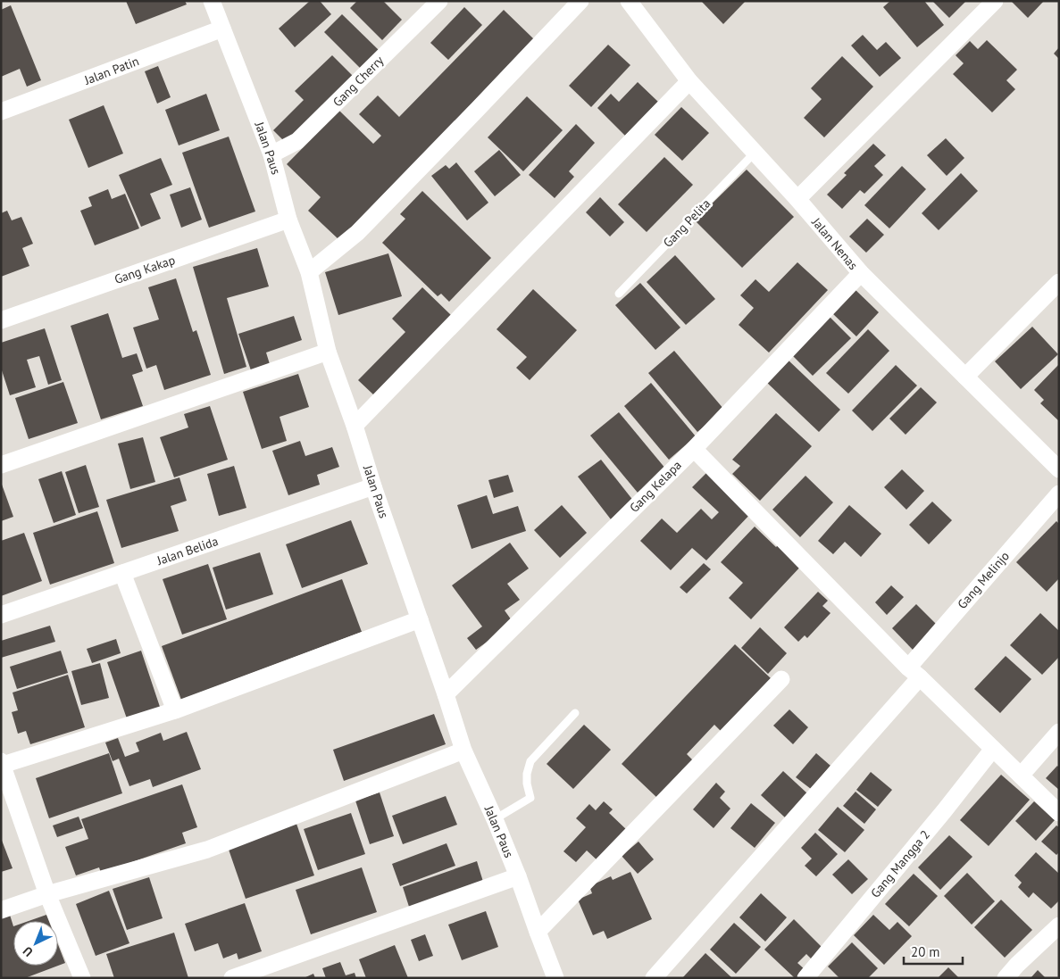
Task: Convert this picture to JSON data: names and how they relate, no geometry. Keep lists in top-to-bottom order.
{
  "streets": {
    "street": [
      "Jalan Patin",
      "Gang Cherry",
      "Jalan Paus",
      "Jalan Nenas",
      "Gang Kakap",
      "Gang Kelapa",
      "Jalan Belida",
      "Gang Melinjo",
      "Gang Mangga 2"
    ],
    "lane": ["Gang Pelita"]
  },
  "crossings": [
    ["Jalan Patin", "Jalan Paus"],
    ["Gang Cherry", "Jalan Paus"],
    ["Jalan Paus", "Gang Kakap"],
    ["Jalan Paus", "Gang Kelapa"],
    ["Jalan Paus", "Jalan Belida"],
    ["Gang Pelita", "Jalan Nenas"],
    ["Jalan Nenas", "Gang Kelapa"]
  ],
  "scale_bar": "20 m",
  "north": "bottom left"
}
